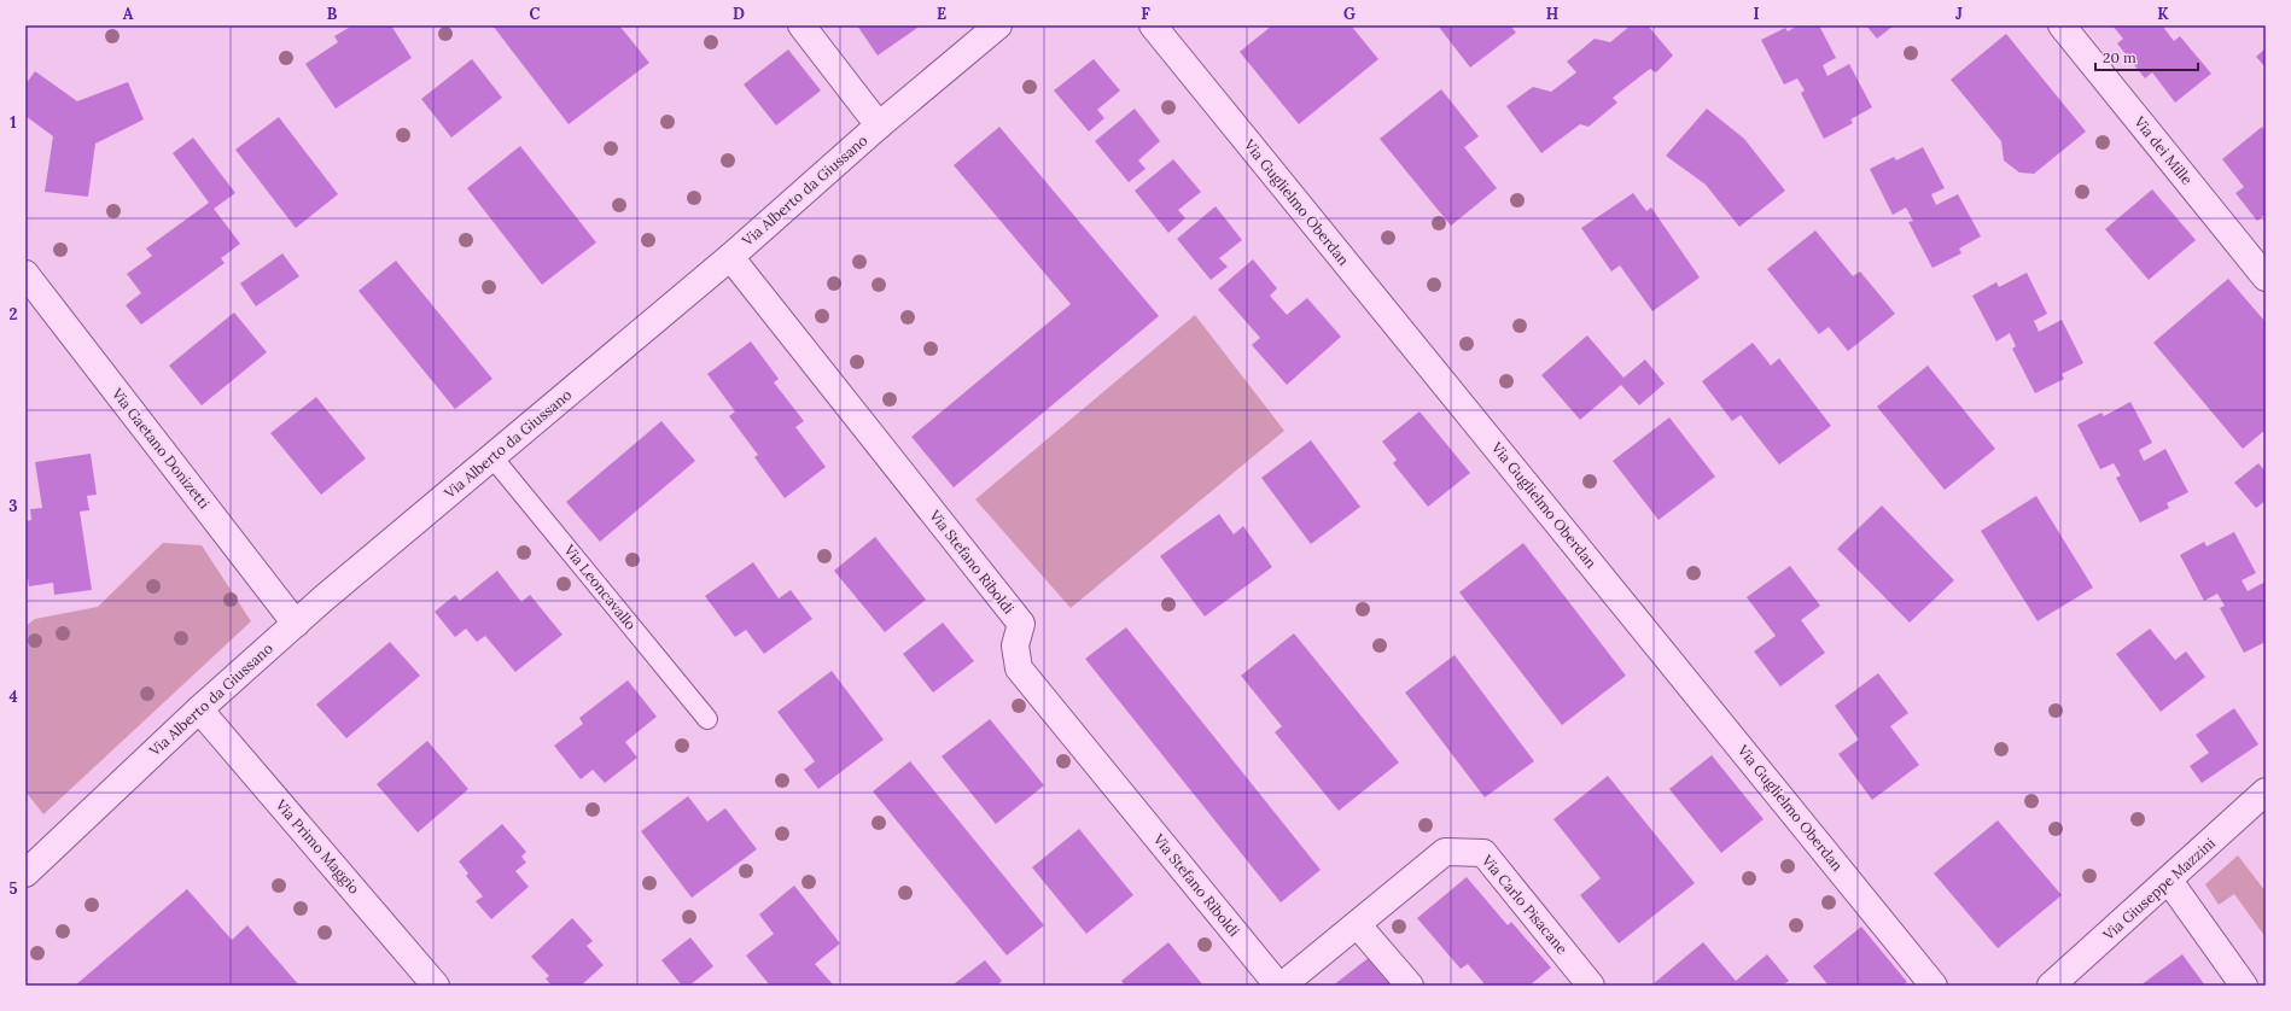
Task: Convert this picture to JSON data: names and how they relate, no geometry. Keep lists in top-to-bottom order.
{
  "streets": {
    "street": [
      "Via dei Mille",
      "Via Alberto da Giussano",
      "Via Guglielmo Oberdan",
      "Via Gaetano Donizetti",
      "Via Stefano Riboldi",
      "Via Primo Maggio",
      "Via Giuseppe Mazzini",
      "Via Carlo Pisacane"
    ],
    "lane": ["Via Leoncavallo"]
  },
  "crossings": [
    ["Via Alberto da Giussano", "Via Gaetano Donizetti"],
    ["Via Alberto da Giussano", "Via Stefano Riboldi"],
    ["Via Alberto da Giussano", "Via Leoncavallo"],
    ["Via Alberto da Giussano", "Via Primo Maggio"]
  ],
  "scale_bar": "20 m",
  "grid": {
    "columns": [
      "A",
      "B",
      "C",
      "D",
      "E",
      "F",
      "G",
      "H",
      "I",
      "J",
      "K"
    ],
    "rows": [
      "1",
      "2",
      "3",
      "4",
      "5"
    ]
  }
}
